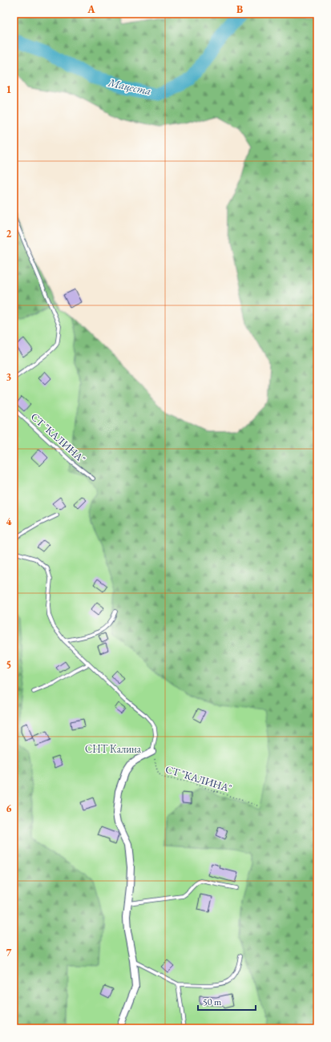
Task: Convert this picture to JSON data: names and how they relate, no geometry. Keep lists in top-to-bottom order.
{
  "streets": {
    "lane": ["СТ \"КАЛИНА\""]
  },
  "water": ["Мацеста"],
  "parks": ["СНТ Калина"],
  "scale_bar": "50 m",
  "grid": {
    "columns": ["A", "B"],
    "rows": [
      "1",
      "2",
      "3",
      "4",
      "5",
      "6",
      "7"
    ]
  }
}
